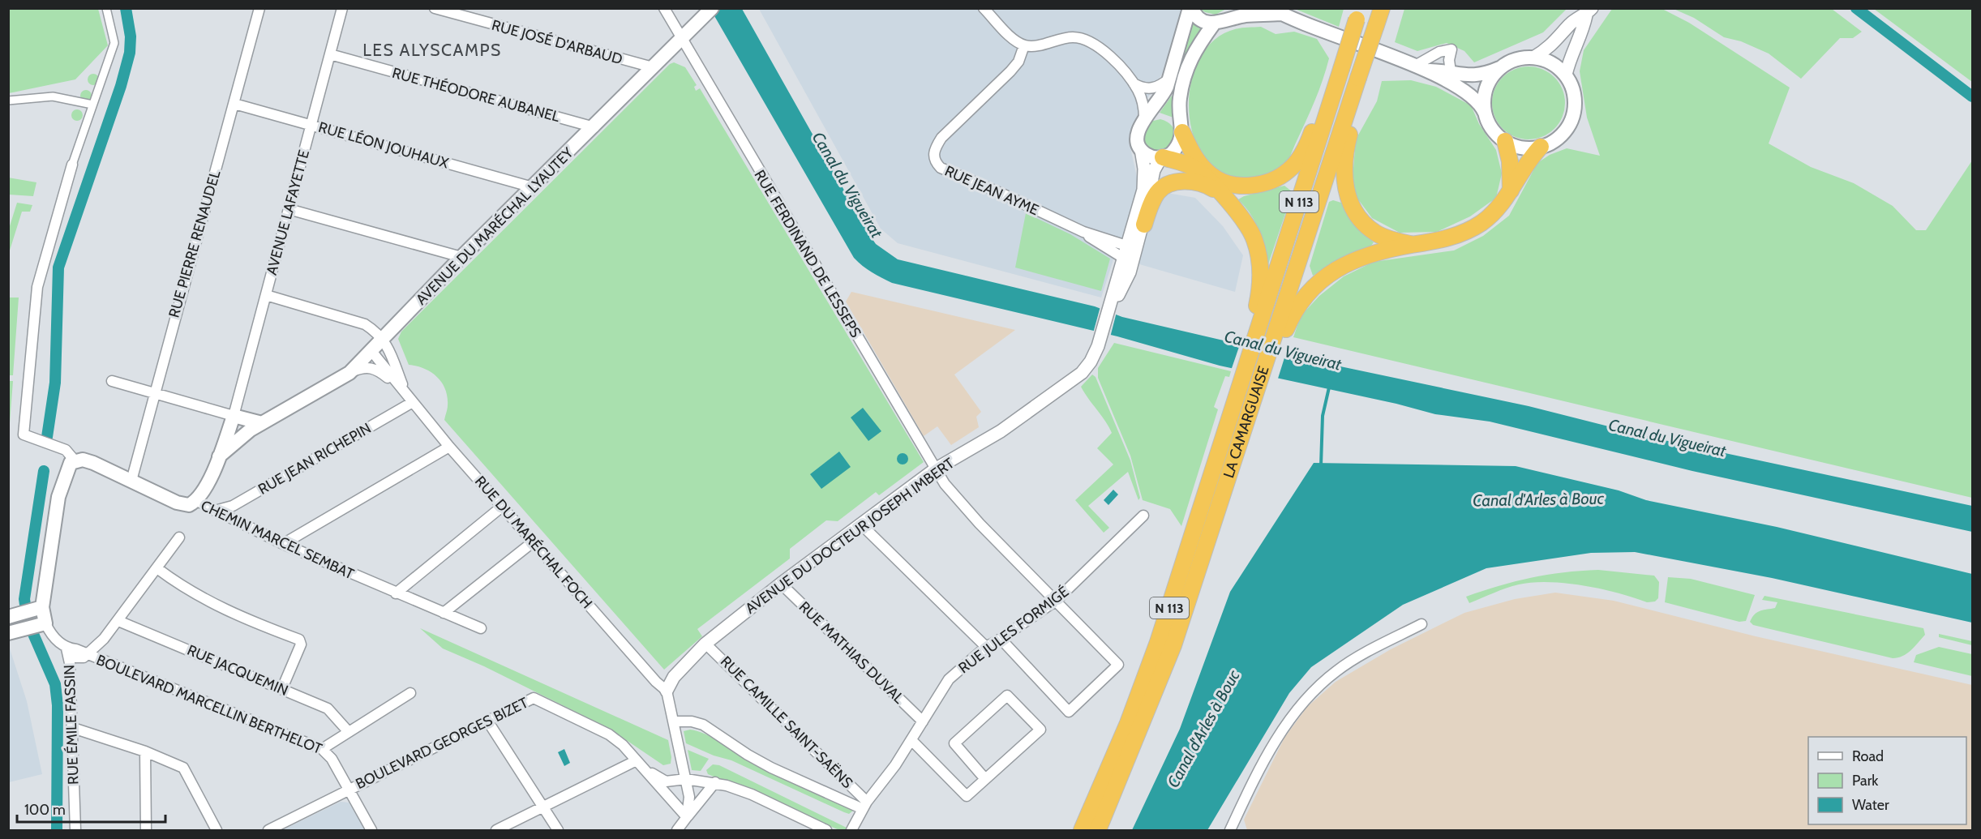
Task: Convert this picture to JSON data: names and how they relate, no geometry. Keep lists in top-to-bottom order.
{
  "streets": {
    "highway": ["N 113", "LA CAMARGUAISE"],
    "main road": ["AVENUE DU MARÉCHAL LYAUTEY", "CHEMIN MARCEL SEMBAT"],
    "street": [
      "RUE JOSÉ D'ARBAUD",
      "RUE THÉODORE AUBANEL",
      "RUE LÉON JOUHAUX",
      "RUE JEAN AYME",
      "AVENUE LAFAYETTE",
      "RUE PIERRE RENAUDEL",
      "RUE FERDINAND DE LESSEPS",
      "RUE JEAN RICHEPIN",
      "AVENUE DU DOCTEUR JOSEPH IMBERT",
      "RUE DU MARÉCHAL FOCH",
      "RUE JULES FORMIGÉ",
      "RUE MATHIAS DUVAL",
      "RUE JACQUEMIN",
      "BOULEVARD MARCELLIN BERTHELOT",
      "RUE CAMILLE SAINT-SAËNS",
      "RUE ÉMILE FASSIN",
      "BOULEVARD GEORGES BIZET"
    ]
  },
  "crossings": [
    ["RUE JOSÉ D'ARBAUD", "AVENUE DU MARÉCHAL LYAUTEY"],
    ["RUE THÉODORE AUBANEL", "AVENUE LAFAYETTE"],
    ["RUE THÉODORE AUBANEL", "AVENUE DU MARÉCHAL LYAUTEY"],
    ["RUE LÉON JOUHAUX", "AVENUE LAFAYETTE"],
    ["RUE LÉON JOUHAUX", "AVENUE DU MARÉCHAL LYAUTEY"],
    ["RUE LÉON JOUHAUX", "RUE PIERRE RENAUDEL"],
    ["RUE JEAN AYME", "AVENUE DU DOCTEUR JOSEPH IMBERT"],
    ["N 113", "LA CAMARGUAISE"],
    ["AVENUE DU MARÉCHAL LYAUTEY", "RUE FERDINAND DE LESSEPS"],
    ["AVENUE DU MARÉCHAL LYAUTEY", "RUE DU MARÉCHAL FOCH"],
    ["RUE PIERRE RENAUDEL", "CHEMIN MARCEL SEMBAT"],
    ["RUE FERDINAND DE LESSEPS", "AVENUE DU DOCTEUR JOSEPH IMBERT"],
    ["RUE FERDINAND DE LESSEPS", "RUE JULES FORMIGÉ"],
    ["RUE JEAN RICHEPIN", "CHEMIN MARCEL SEMBAT"],
    ["RUE JEAN RICHEPIN", "RUE DU MARÉCHAL FOCH"],
    ["AVENUE DU DOCTEUR JOSEPH IMBERT", "RUE DU MARÉCHAL FOCH"],
    ["AVENUE DU DOCTEUR JOSEPH IMBERT", "RUE MATHIAS DUVAL"],
    ["AVENUE DU DOCTEUR JOSEPH IMBERT", "RUE CAMILLE SAINT-SAËNS"],
    ["RUE JULES FORMIGÉ", "RUE MATHIAS DUVAL"],
    ["RUE JULES FORMIGÉ", "RUE CAMILLE SAINT-SAËNS"],
    ["BOULEVARD MARCELLIN BERTHELOT", "RUE ÉMILE FASSIN"],
    ["BOULEVARD MARCELLIN BERTHELOT", "BOULEVARD GEORGES BIZET"]
  ],
  "districts": ["LES ALYSCAMPS"],
  "water": ["Canal du Vigueirat", "Canal d'Arles à Bouc"],
  "legend": ["Road", "Park", "Water"],
  "scale_bar": "100 m"
}
